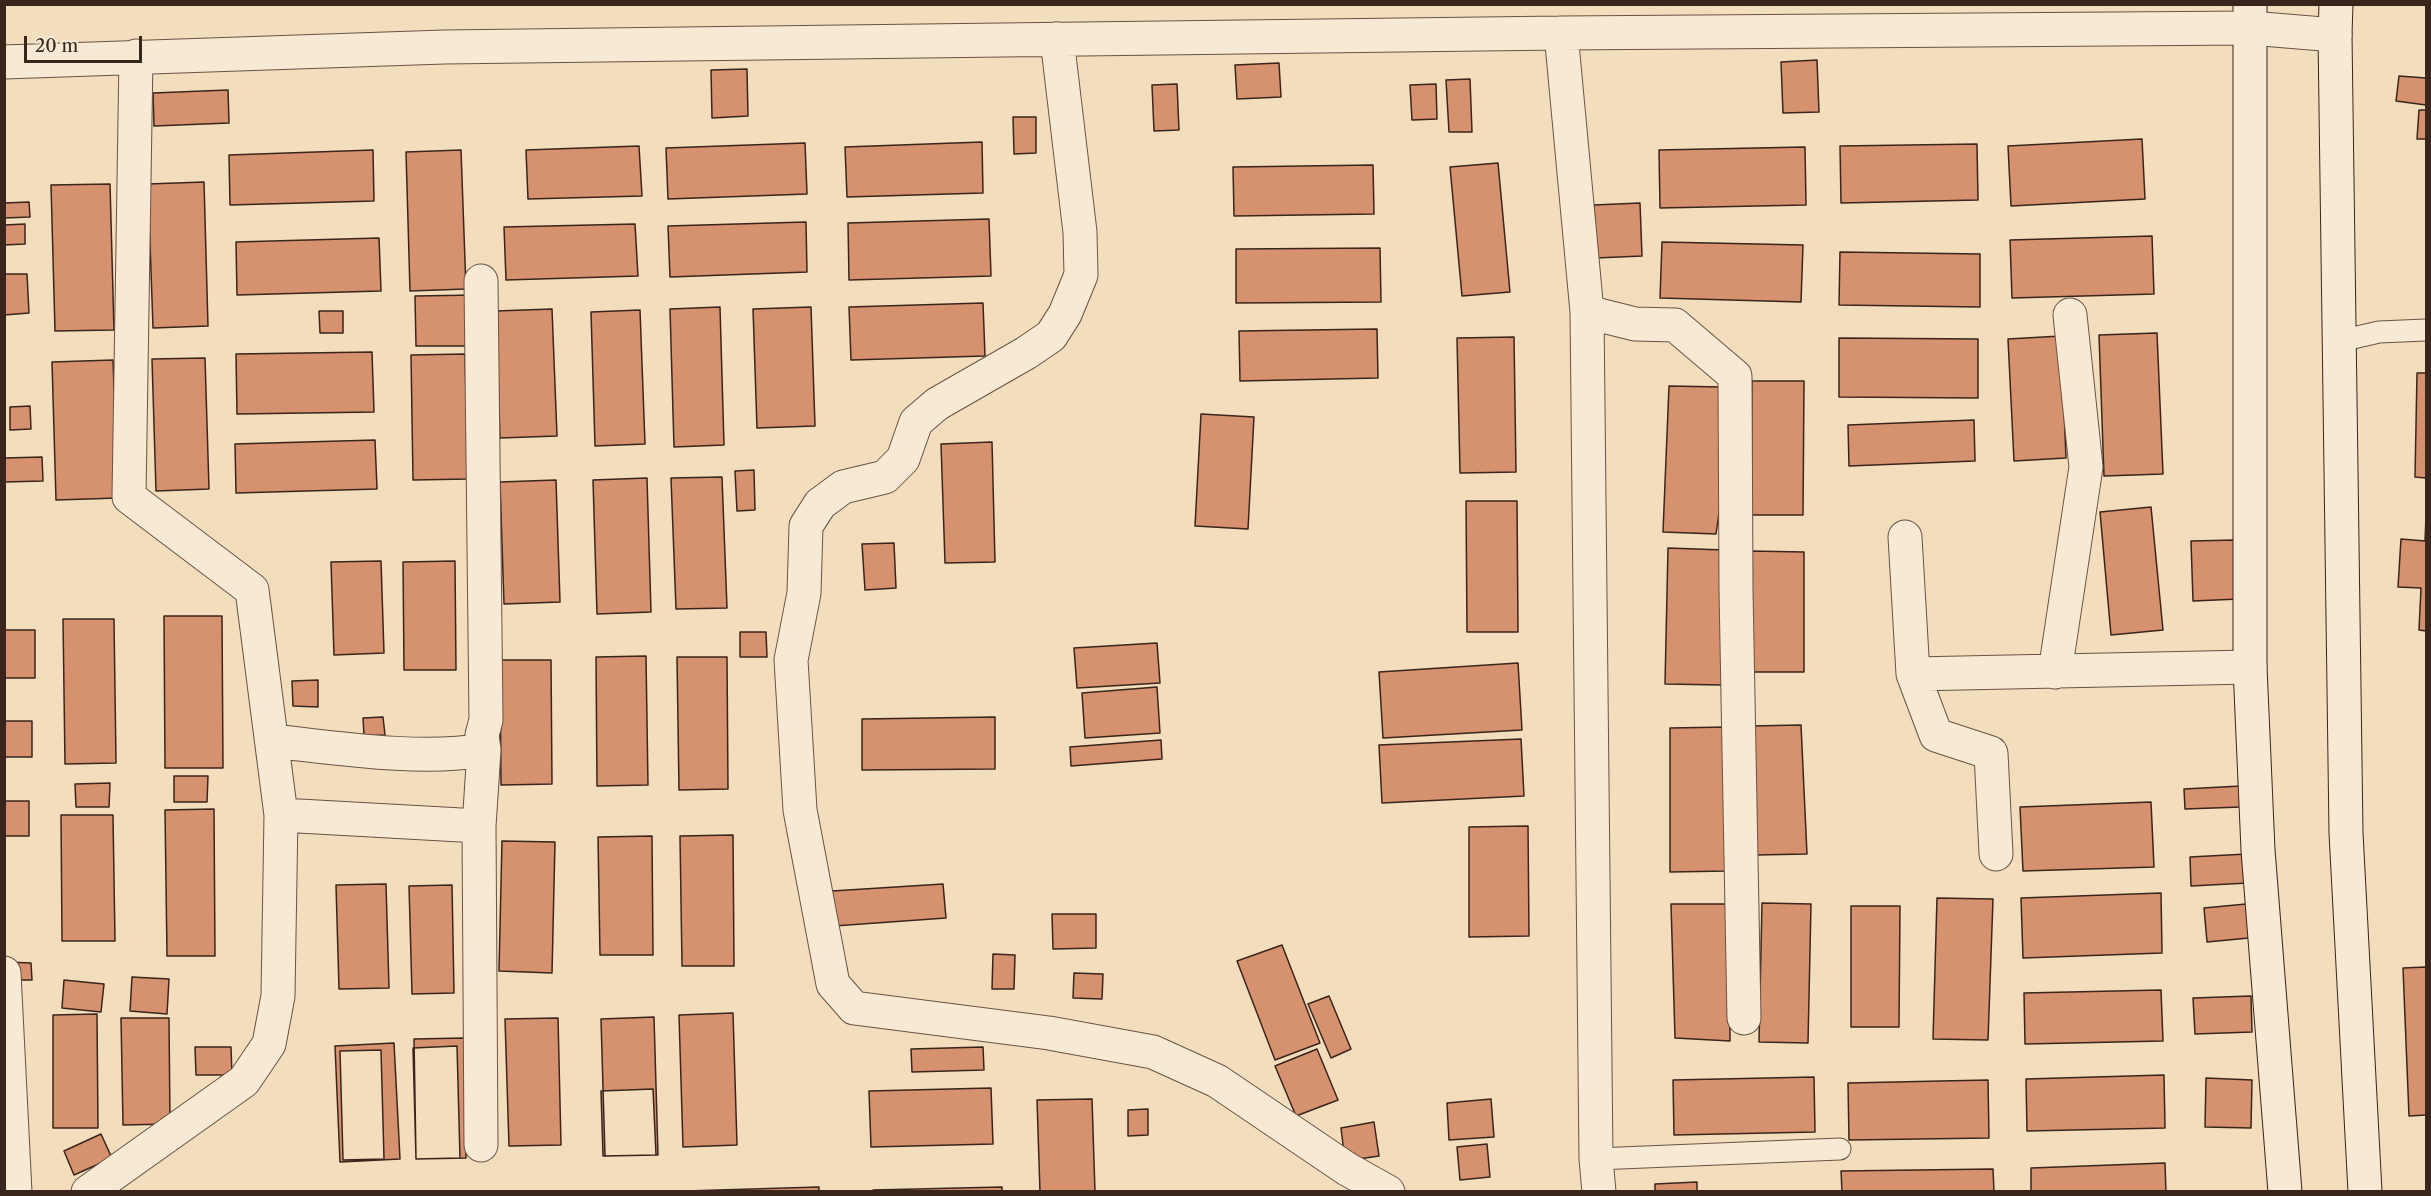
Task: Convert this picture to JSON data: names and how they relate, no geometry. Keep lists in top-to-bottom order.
{
  "scale_bar": "20 m"
}
